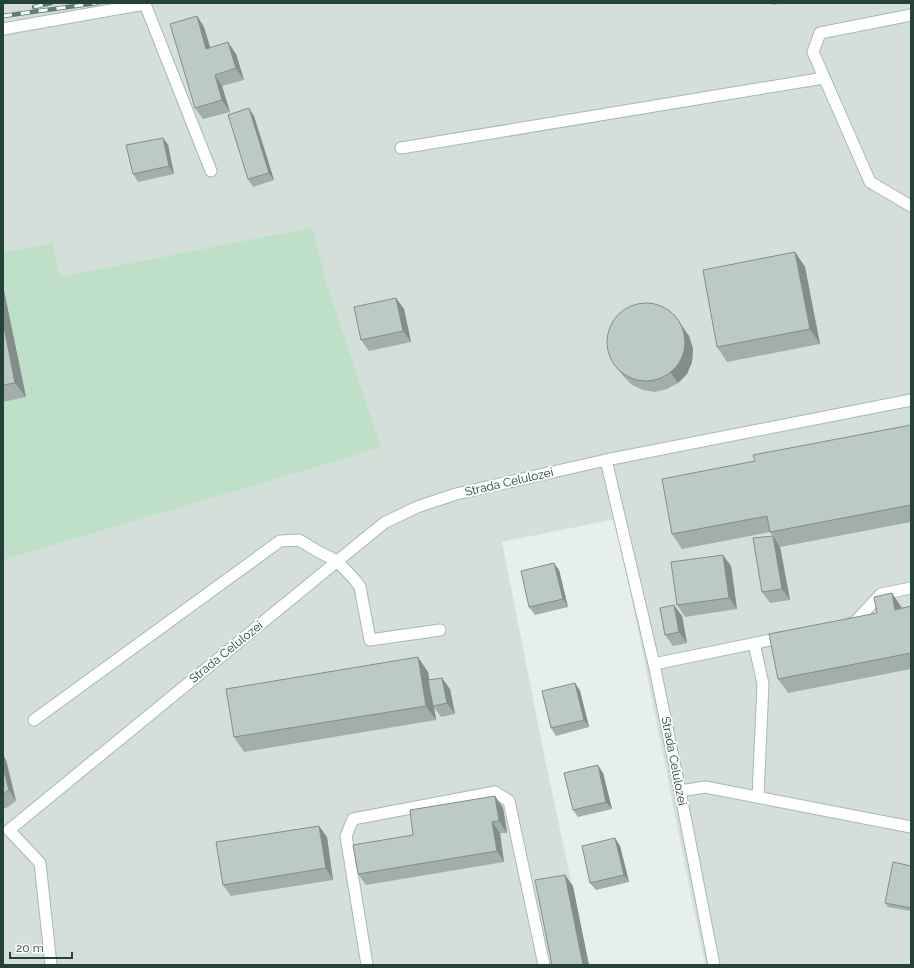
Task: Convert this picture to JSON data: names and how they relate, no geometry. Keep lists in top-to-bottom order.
{
  "streets": {
    "lane": ["Strada Celulozei"]
  },
  "scale_bar": "20 m"
}
